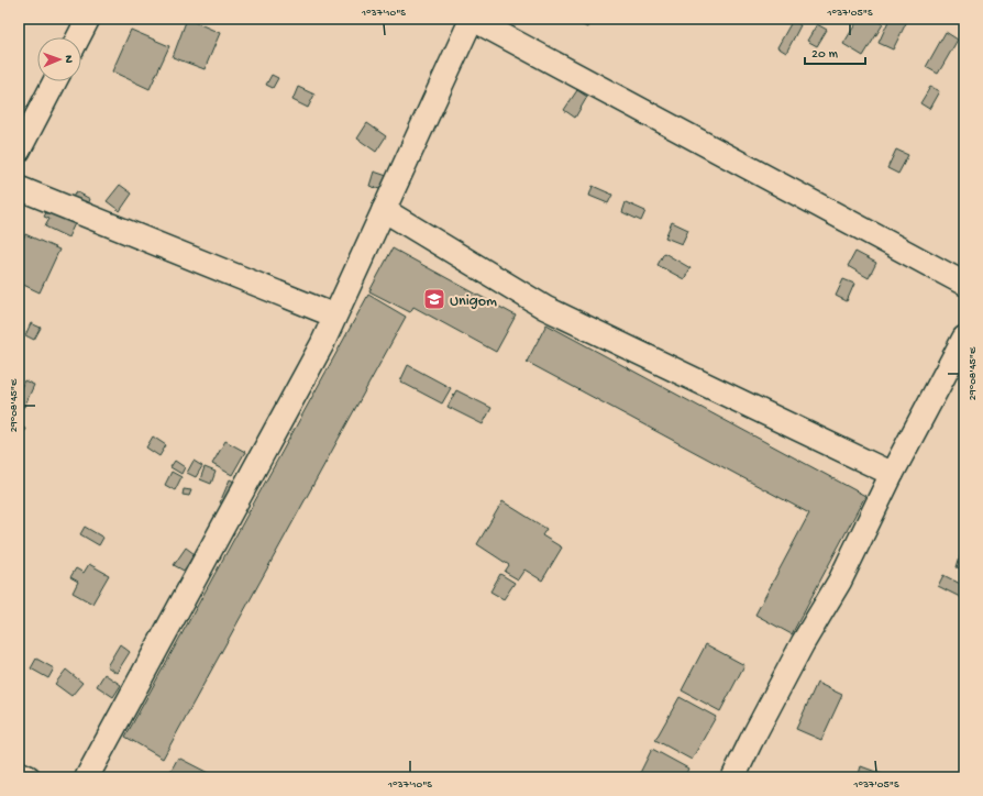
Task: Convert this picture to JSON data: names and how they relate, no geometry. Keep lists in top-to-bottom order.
{
  "places": {
    "school or university": ["Unigom"]
  },
  "scale_bar": "20 m",
  "north": "right",
  "coordinates": ["1°37'10\"S", "1°37'05\"S", "29°08'45\"E"]
}
